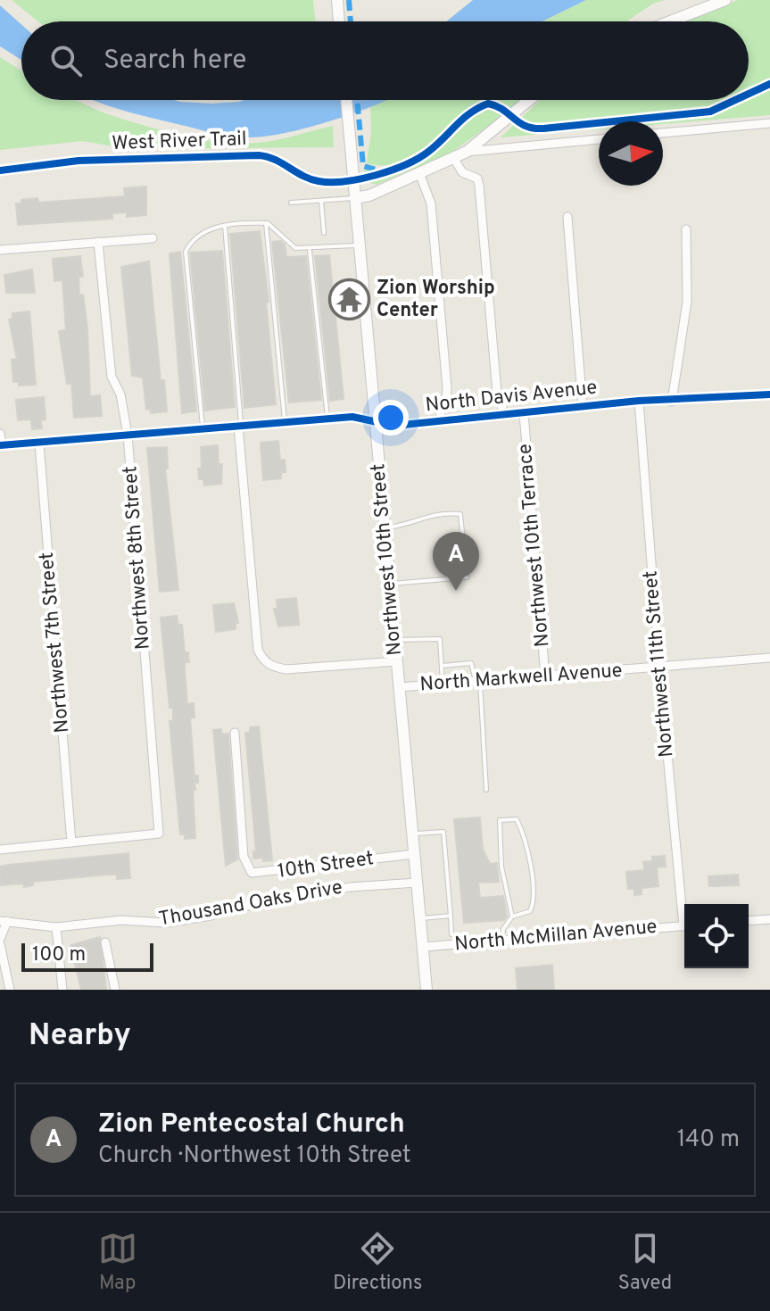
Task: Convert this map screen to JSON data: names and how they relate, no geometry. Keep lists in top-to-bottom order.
{
  "streets": {
    "main road": ["Northwest 10th Street"],
    "street": [
      "North Davis Avenue",
      "Northwest 10th Terrace",
      "Northwest 8th Street",
      "Northwest 7th Street",
      "Northwest 11th Street",
      "North Markwell Avenue",
      "10th Street",
      "Thousand Oaks Drive",
      "North McMillan Avenue"
    ],
    "cycle path": ["West River Trail"]
  },
  "crossings": [
    ["North Davis Avenue", "Northwest 10th Terrace"],
    ["North Davis Avenue", "Northwest 8th Street"],
    ["North Davis Avenue", "Northwest 10th Street"],
    ["North Davis Avenue", "Northwest 7th Street"],
    ["North Davis Avenue", "Northwest 11th Street"],
    ["Northwest 10th Terrace", "North Markwell Avenue"],
    ["Northwest 8th Street", "Northwest 7th Street"],
    ["Northwest 10th Street", "North Markwell Avenue"],
    ["Northwest 10th Street", "10th Street"],
    ["Northwest 10th Street", "Thousand Oaks Drive"],
    ["Northwest 10th Street", "North McMillan Avenue"],
    ["Northwest 11th Street", "North Markwell Avenue"]
  ],
  "places": {
    "temple": ["Zion Worship Center"]
  },
  "scale_bar": "100 m",
  "north": "right",
  "page": {
    "search": "Search here",
    "pins": "A",
    "scale": "100 m",
    "heading": "Nearby",
    "list": [
      {
        "mark": "A",
        "name": "Zion Pentecostal Church",
        "note": "Church · Northwest 10th Street",
        "value": "140 m"
      }
    ],
    "nav": ["Map", "Directions", "Saved"]
  }
}
